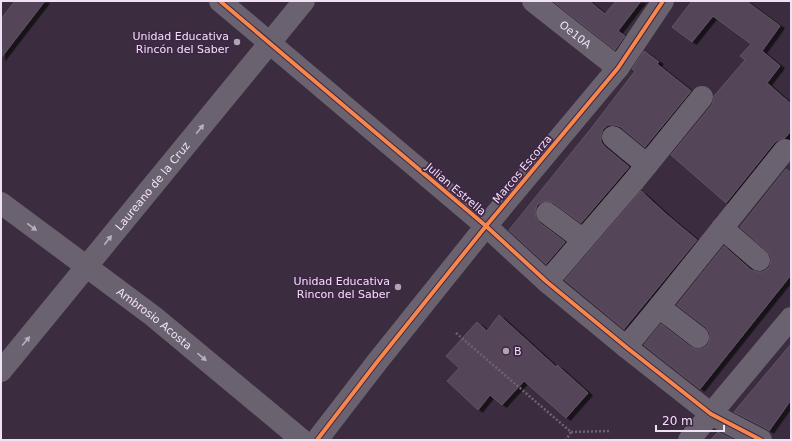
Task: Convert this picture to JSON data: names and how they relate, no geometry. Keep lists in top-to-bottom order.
{
  "streets": {
    "street": [
      "Oe10A",
      "Marcos Escorza",
      "Laureano de la Cruz",
      "Julian Estrella",
      "Ambrosio Acosta"
    ]
  },
  "crossings": [
    ["Oe10A", "Marcos Escorza"],
    ["Marcos Escorza", "Julian Estrella"],
    ["Laureano de la Cruz", "Julian Estrella"],
    ["Laureano de la Cruz", "Ambrosio Acosta"]
  ],
  "one_way": ["Laureano de la Cruz", "Ambrosio Acosta"],
  "places": ["Unidad Educativa Rincón del Saber", "Unidad Educativa Rincon del Saber", "B"],
  "scale_bar": "20 m"
}
